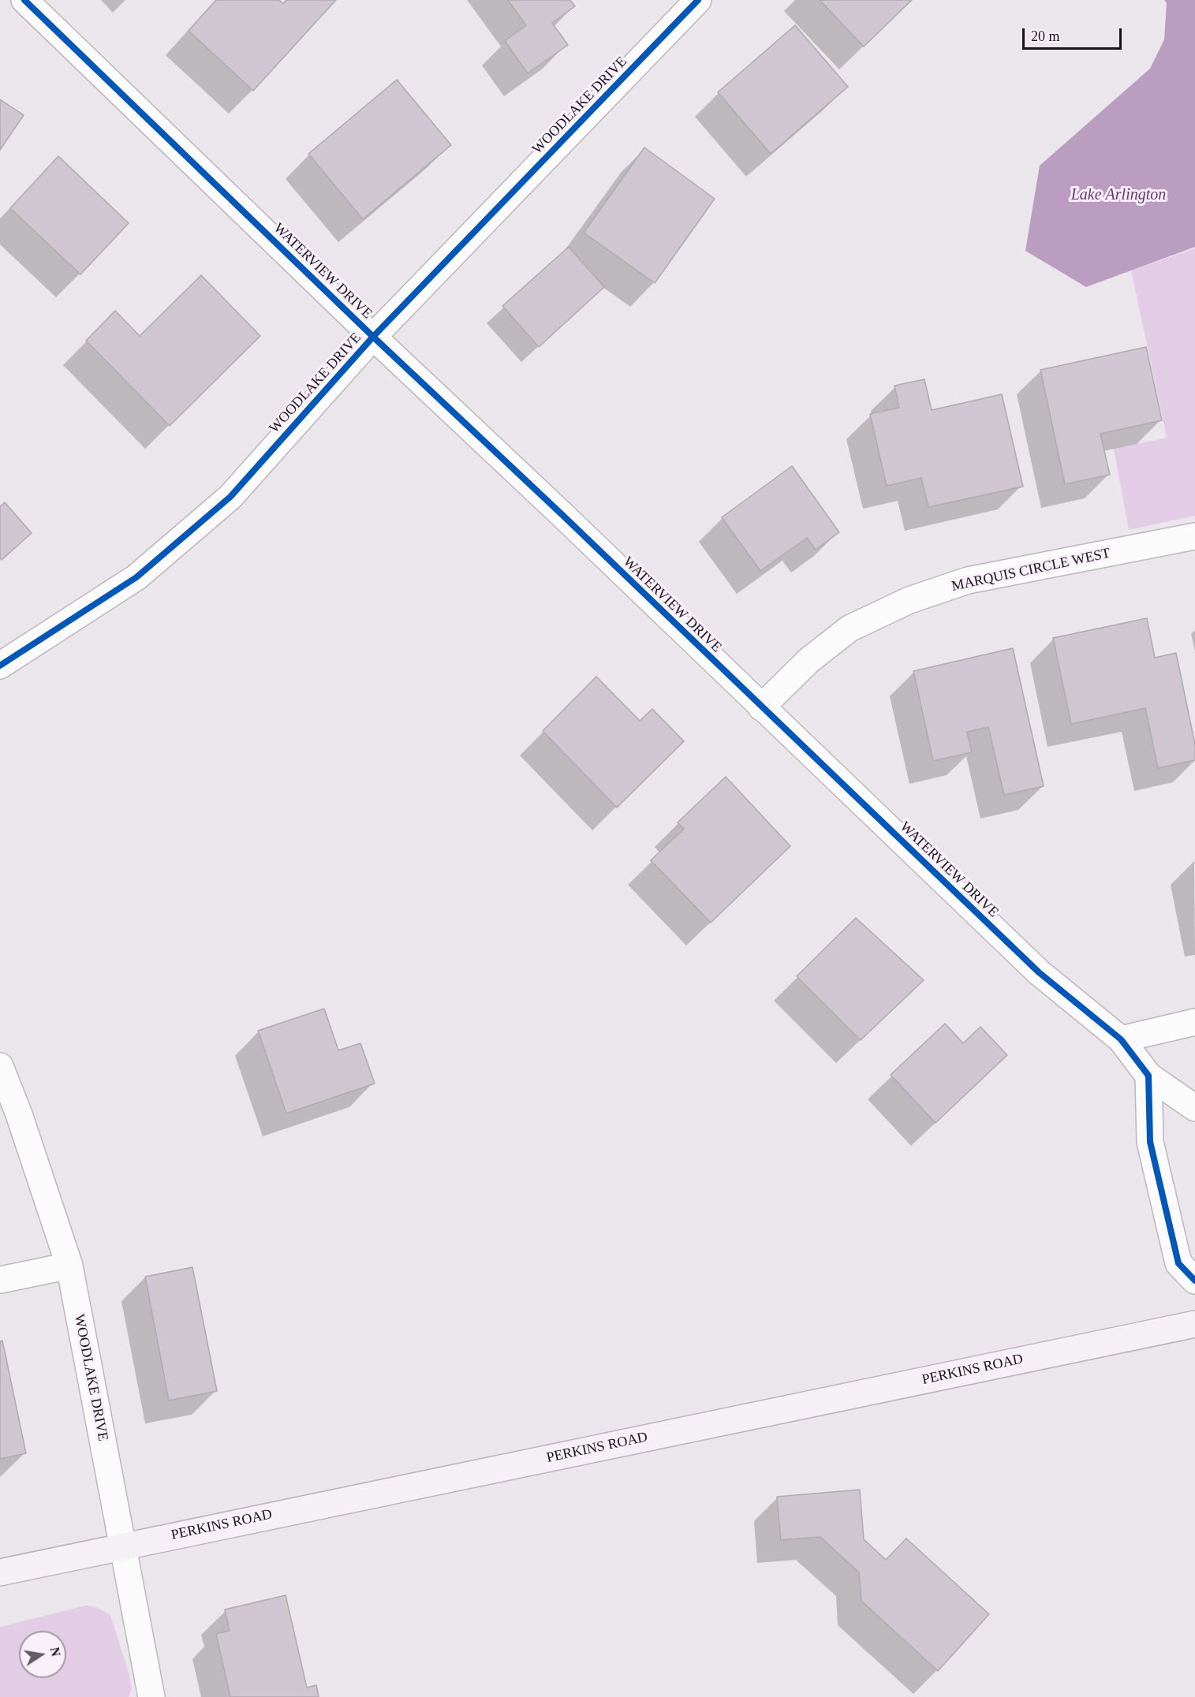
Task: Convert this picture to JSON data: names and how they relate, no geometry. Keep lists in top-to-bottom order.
{
  "streets": {
    "main road": ["PERKINS ROAD"],
    "street": ["WOODLAKE DRIVE", "WATERVIEW DRIVE", "MARQUIS CIRCLE WEST"]
  },
  "crossings": [
    ["WOODLAKE DRIVE", "WATERVIEW DRIVE"],
    ["WOODLAKE DRIVE", "PERKINS ROAD"],
    ["WATERVIEW DRIVE", "MARQUIS CIRCLE WEST"]
  ],
  "water": ["Lake Arlington"],
  "scale_bar": "20 m",
  "north": "right"
}
